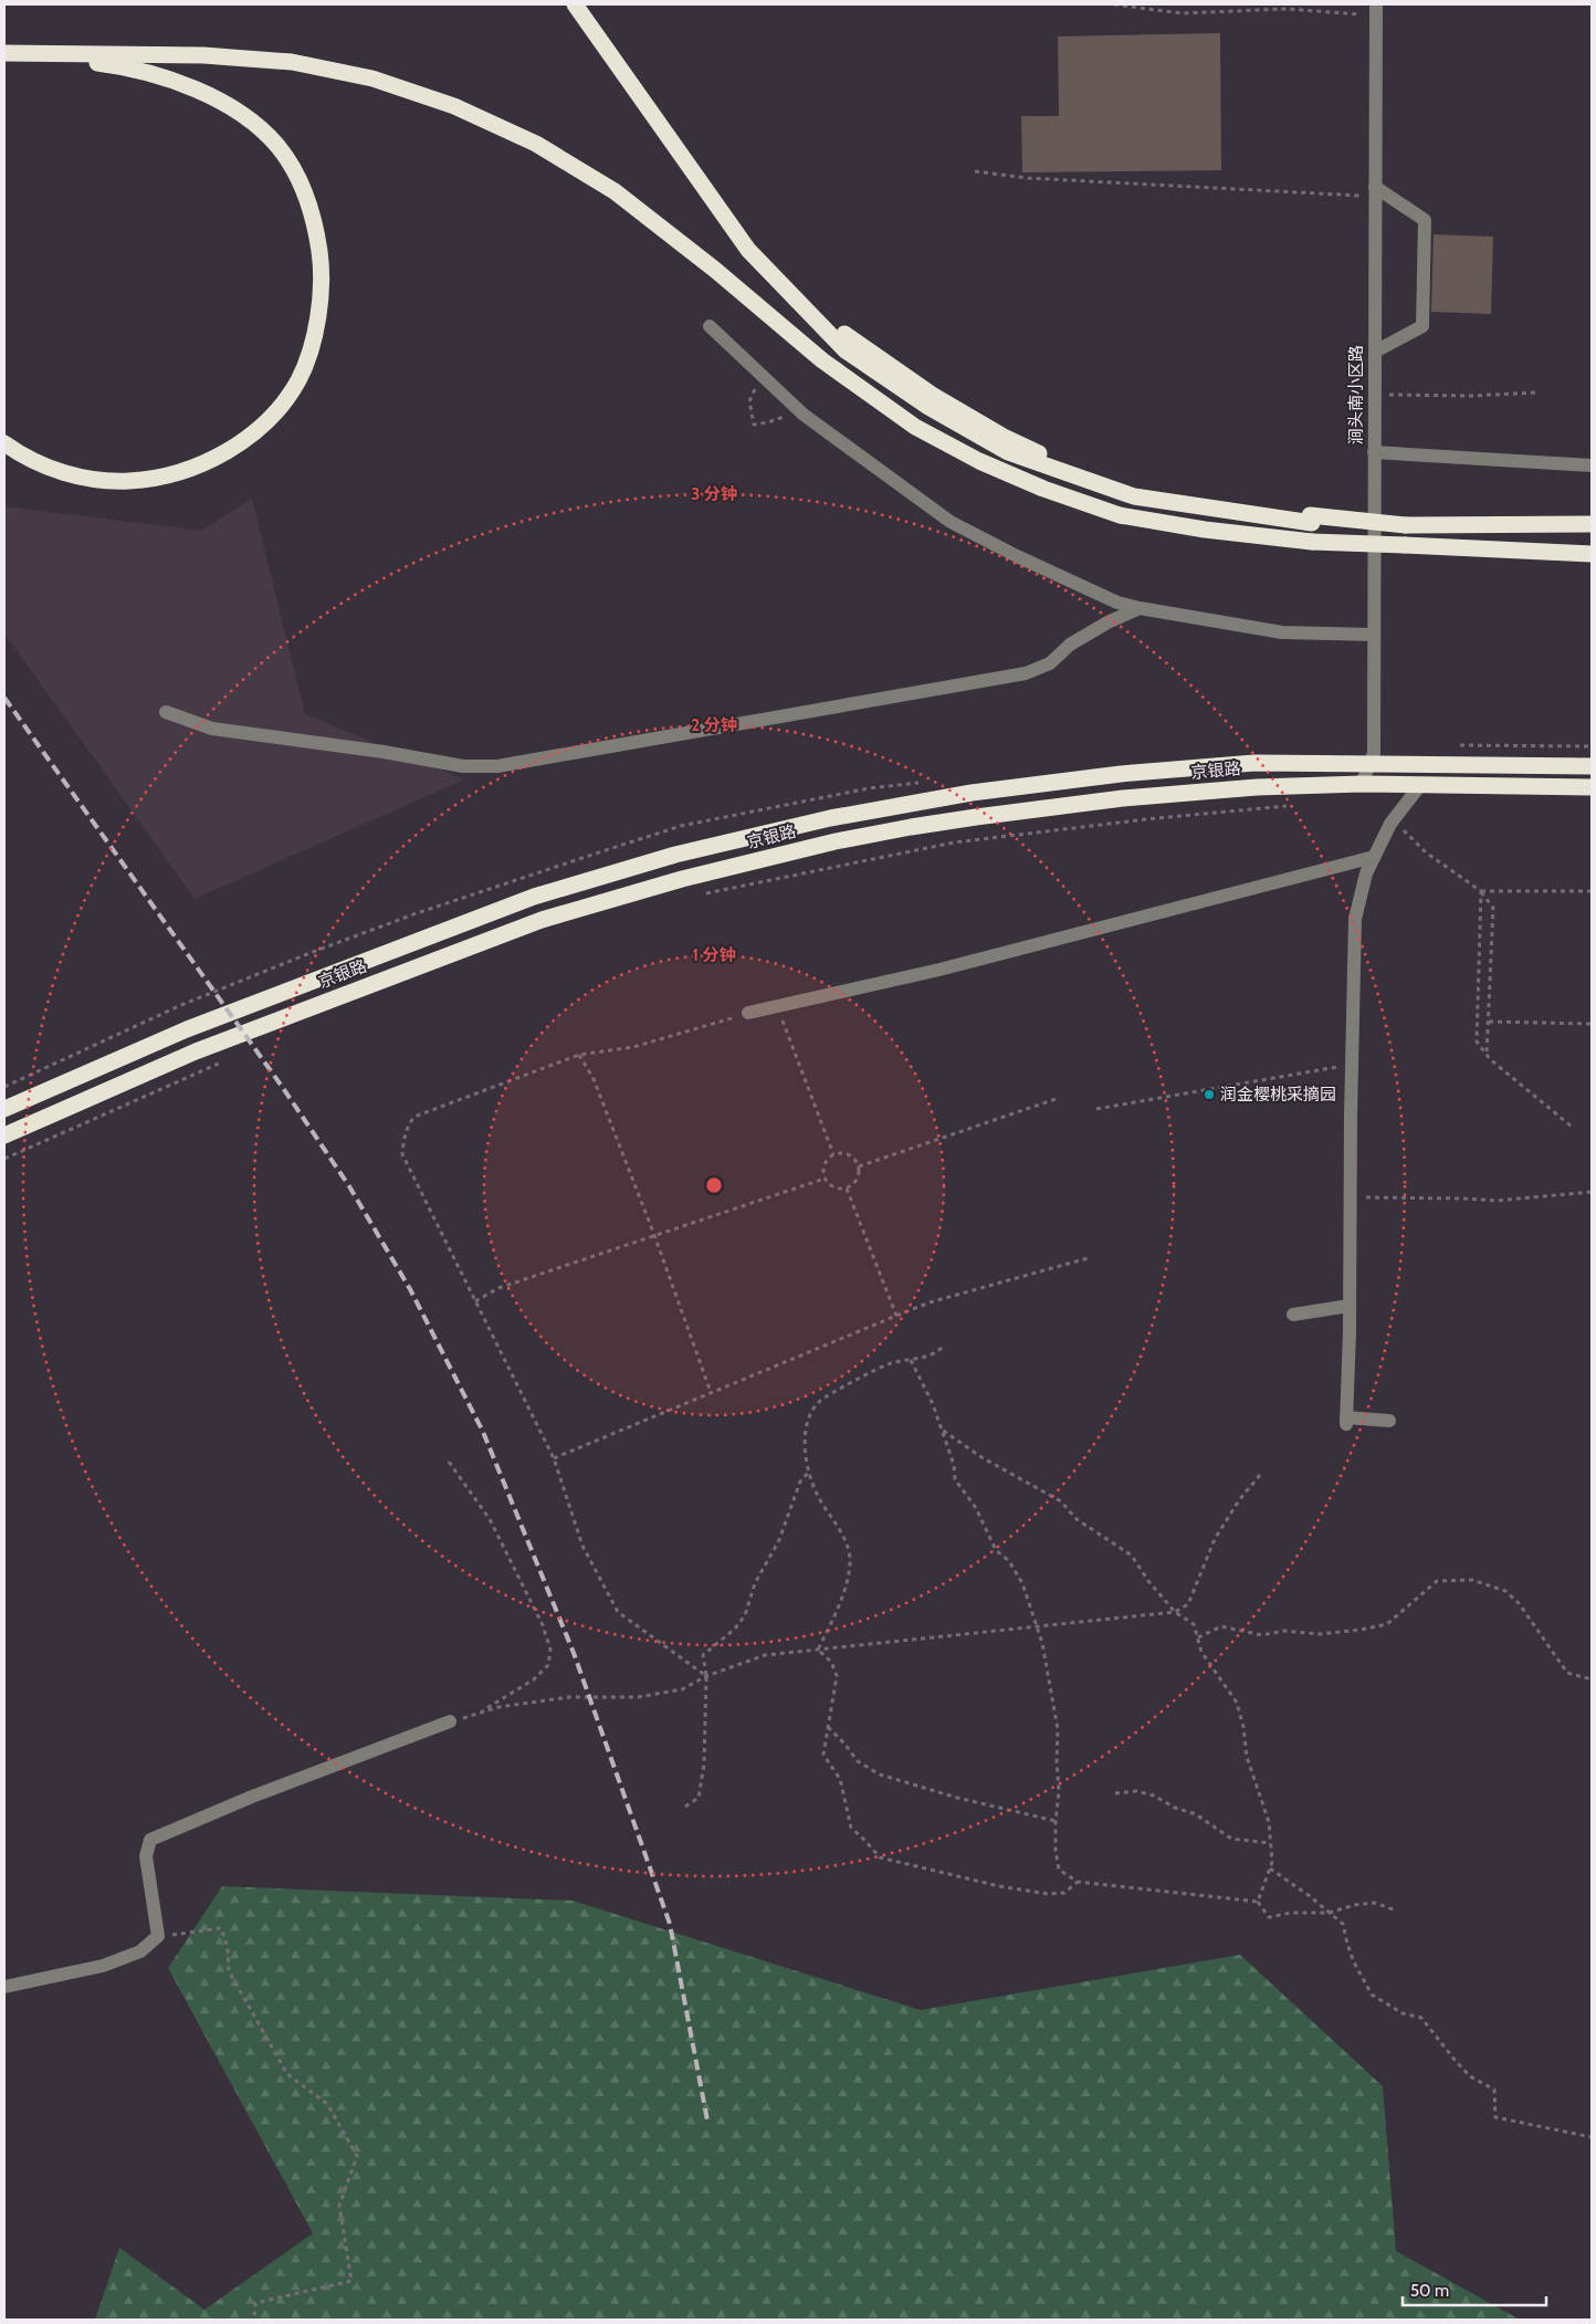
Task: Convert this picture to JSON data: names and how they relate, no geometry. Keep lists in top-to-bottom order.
{
  "streets": {
    "highway": ["京银路"],
    "street": ["涧头南小区路"]
  },
  "crossings": [
    ["涧头南小区路", "京银路"]
  ],
  "places": ["润金樱桃采摘园"],
  "scale_bar": "50 m",
  "rings": ["3 分钟", "2 分钟", "1 分钟"]
}
